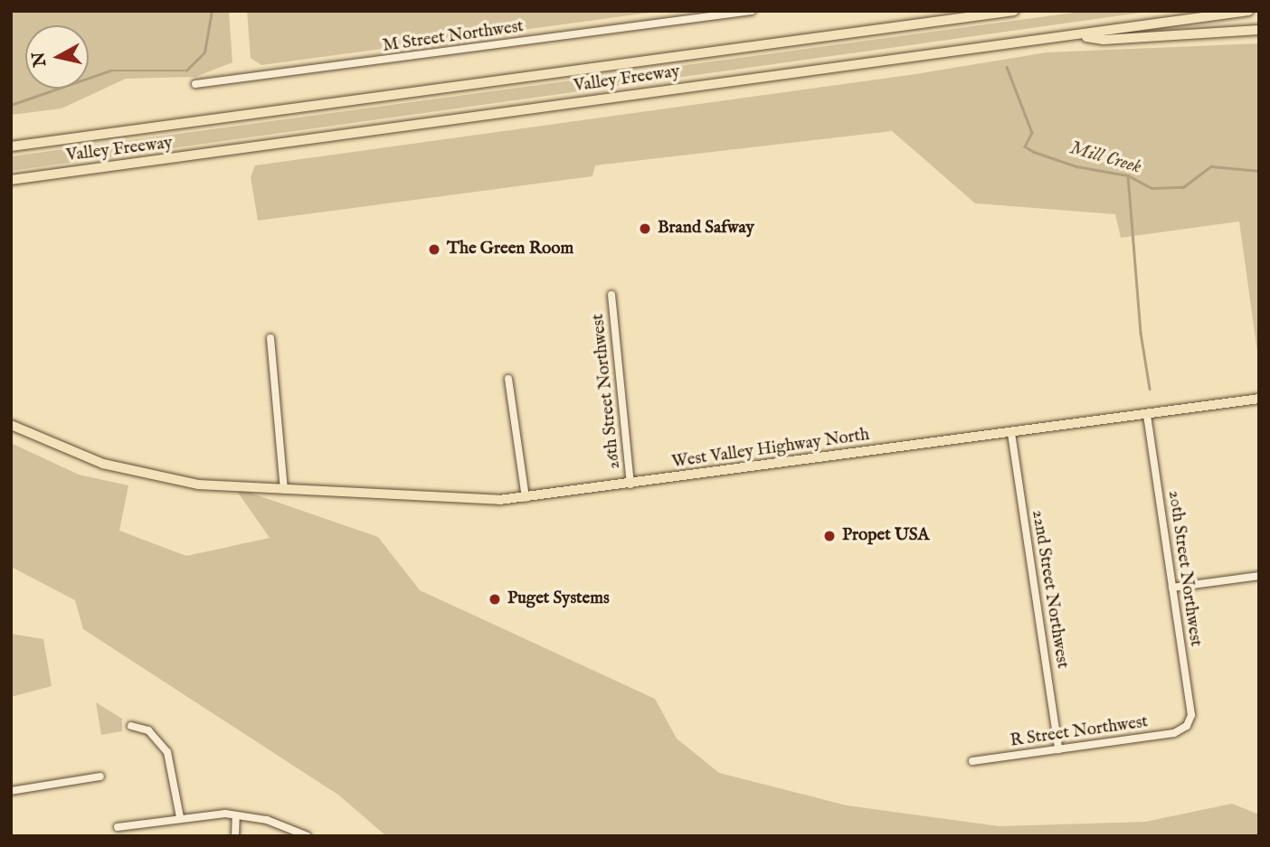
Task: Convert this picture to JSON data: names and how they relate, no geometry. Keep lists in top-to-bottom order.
{
  "streets": {
    "highway": ["Valley Freeway"],
    "main road": ["West Valley Highway North"],
    "street": [
      "M Street Northwest",
      "26th Street Northwest",
      "20th Street Northwest",
      "22nd Street Northwest",
      "R Street Northwest"
    ]
  },
  "crossings": [
    ["26th Street Northwest", "West Valley Highway North"],
    ["West Valley Highway North", "20th Street Northwest"],
    ["West Valley Highway North", "22nd Street Northwest"],
    ["20th Street Northwest", "R Street Northwest"],
    ["22nd Street Northwest", "R Street Northwest"]
  ],
  "water": ["Mill Creek"],
  "places": [
    "Brand Safway",
    "The Green Room",
    "Propet USA",
    "Puget Systems"
  ],
  "north": "left"
}
